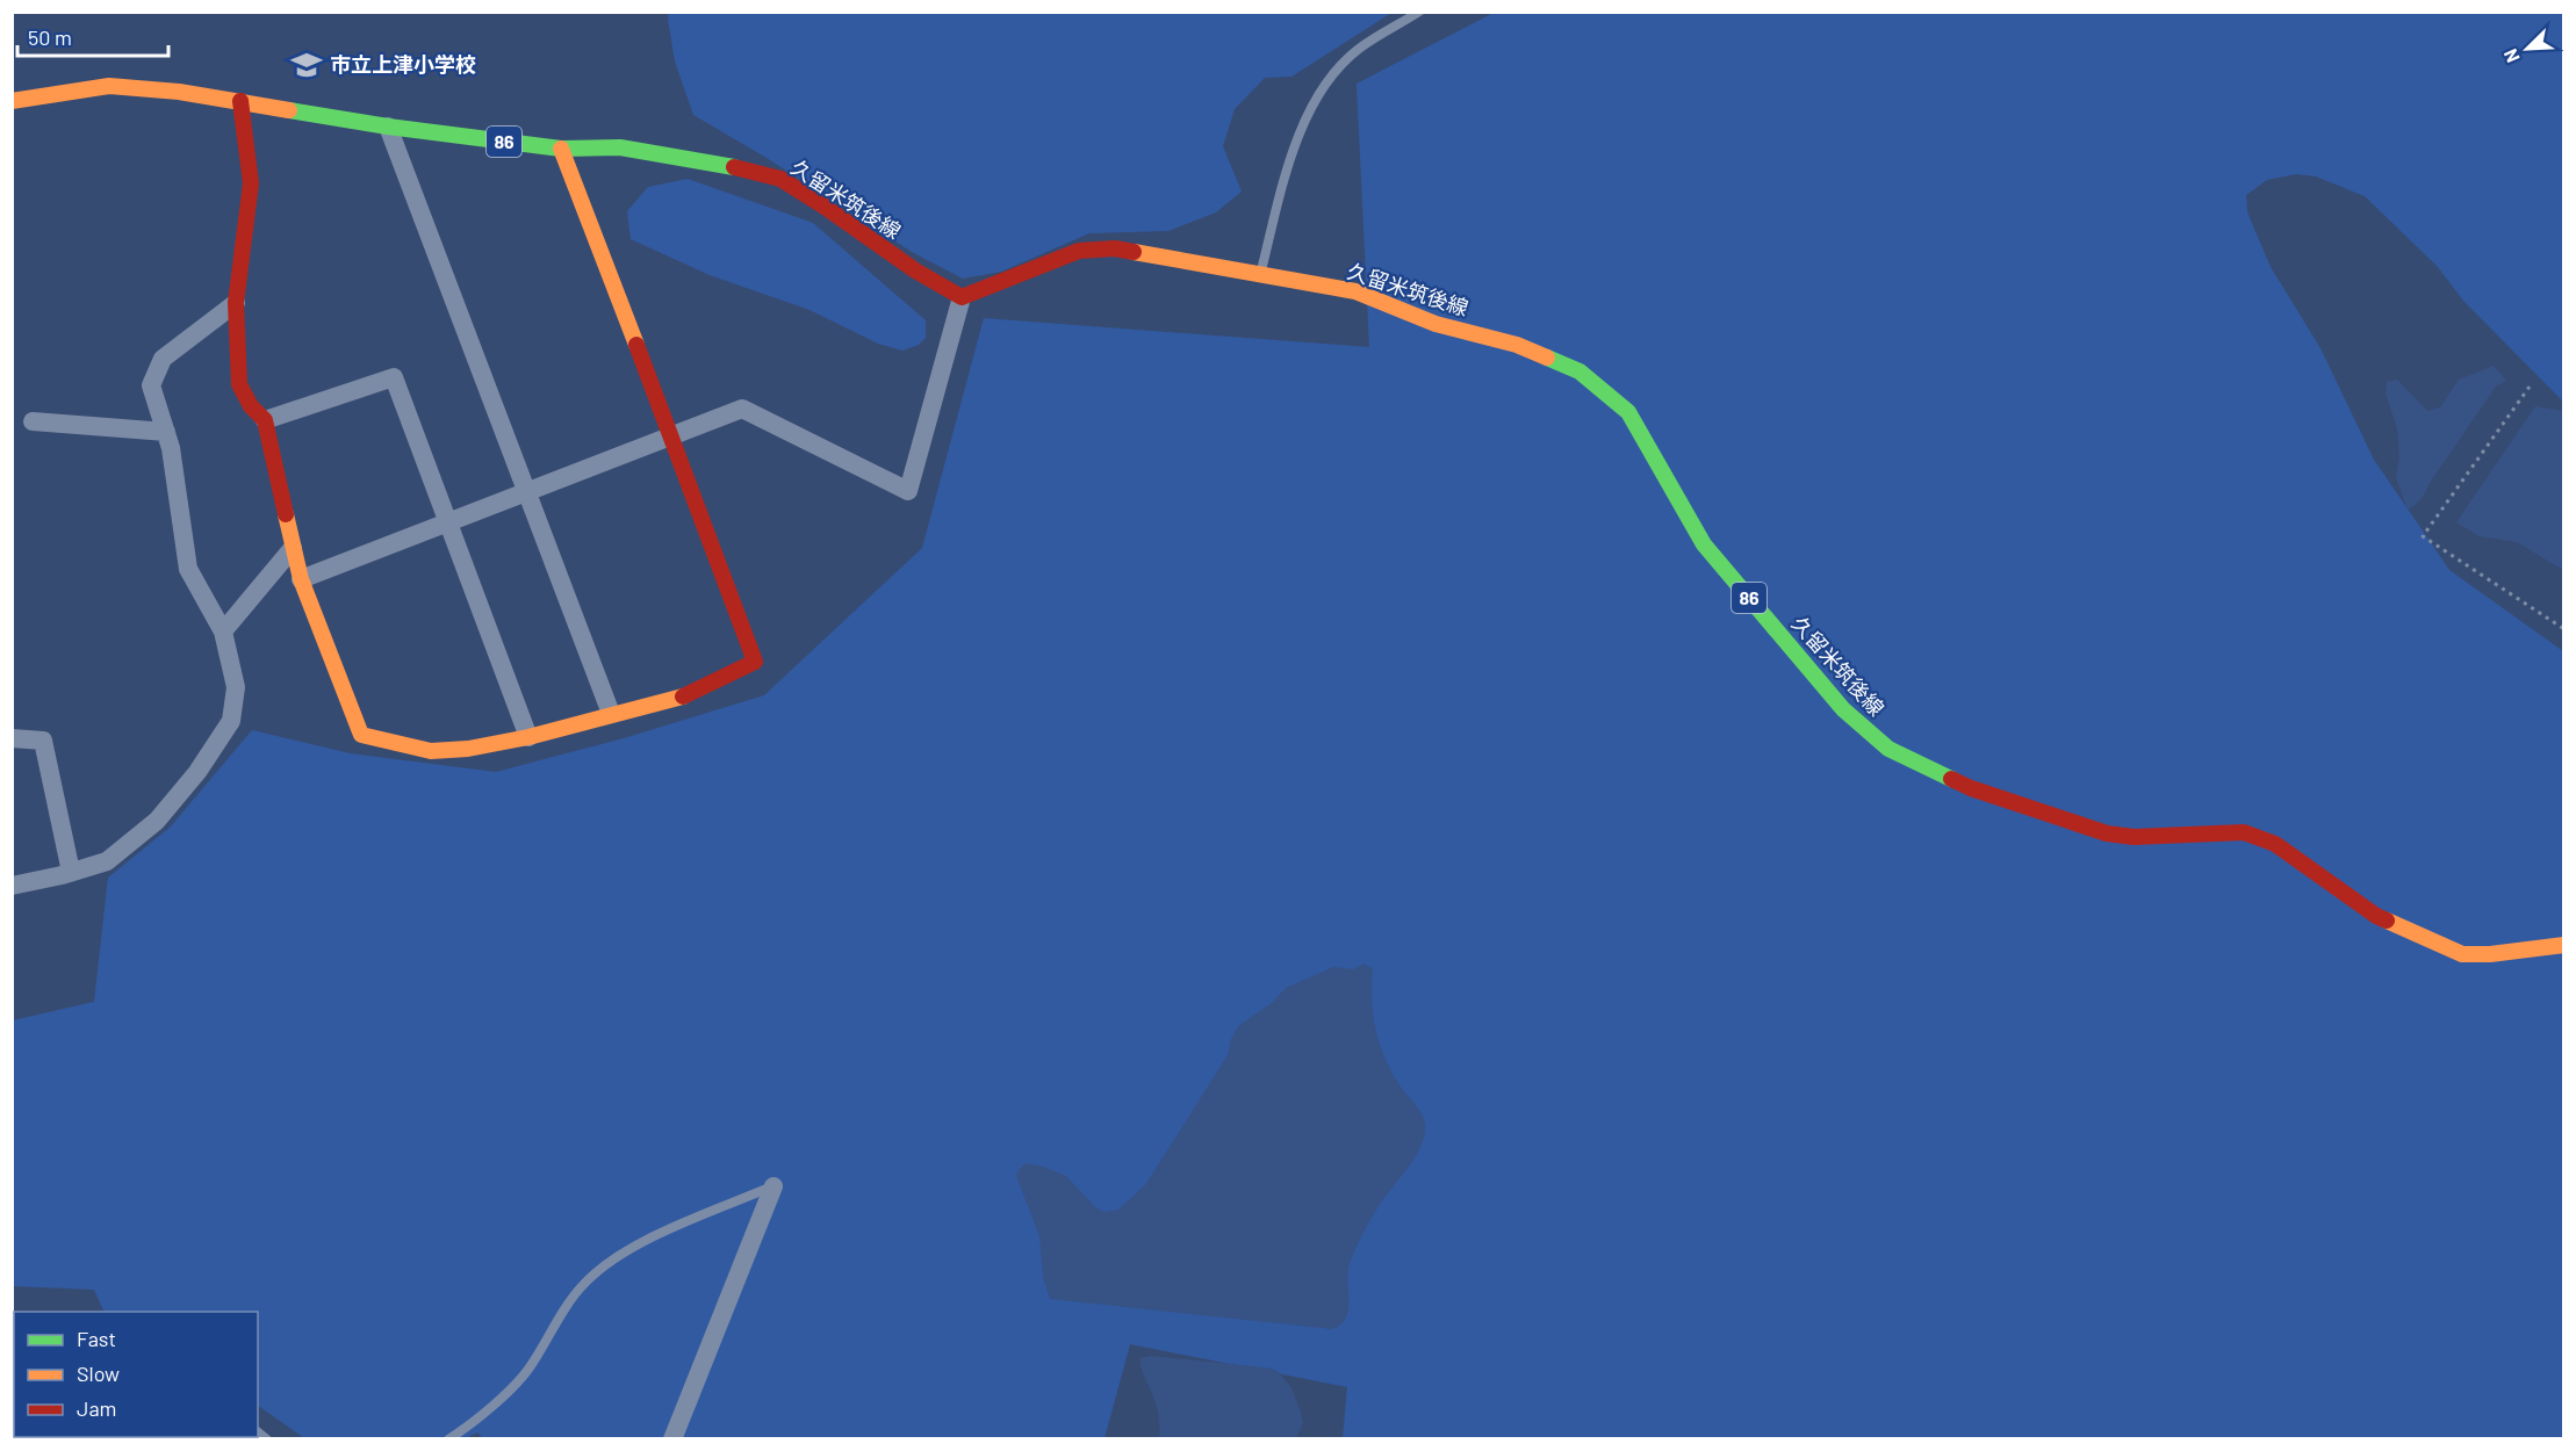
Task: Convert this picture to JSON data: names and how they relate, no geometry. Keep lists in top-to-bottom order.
{
  "streets": {
    "main road": ["86", "久留米筑後線"]
  },
  "places": {
    "school or university": ["市立上津小学校"]
  },
  "legend": ["Fast", "Slow", "Jam"],
  "scale_bar": "50 m",
  "north": "bottom left"
}
